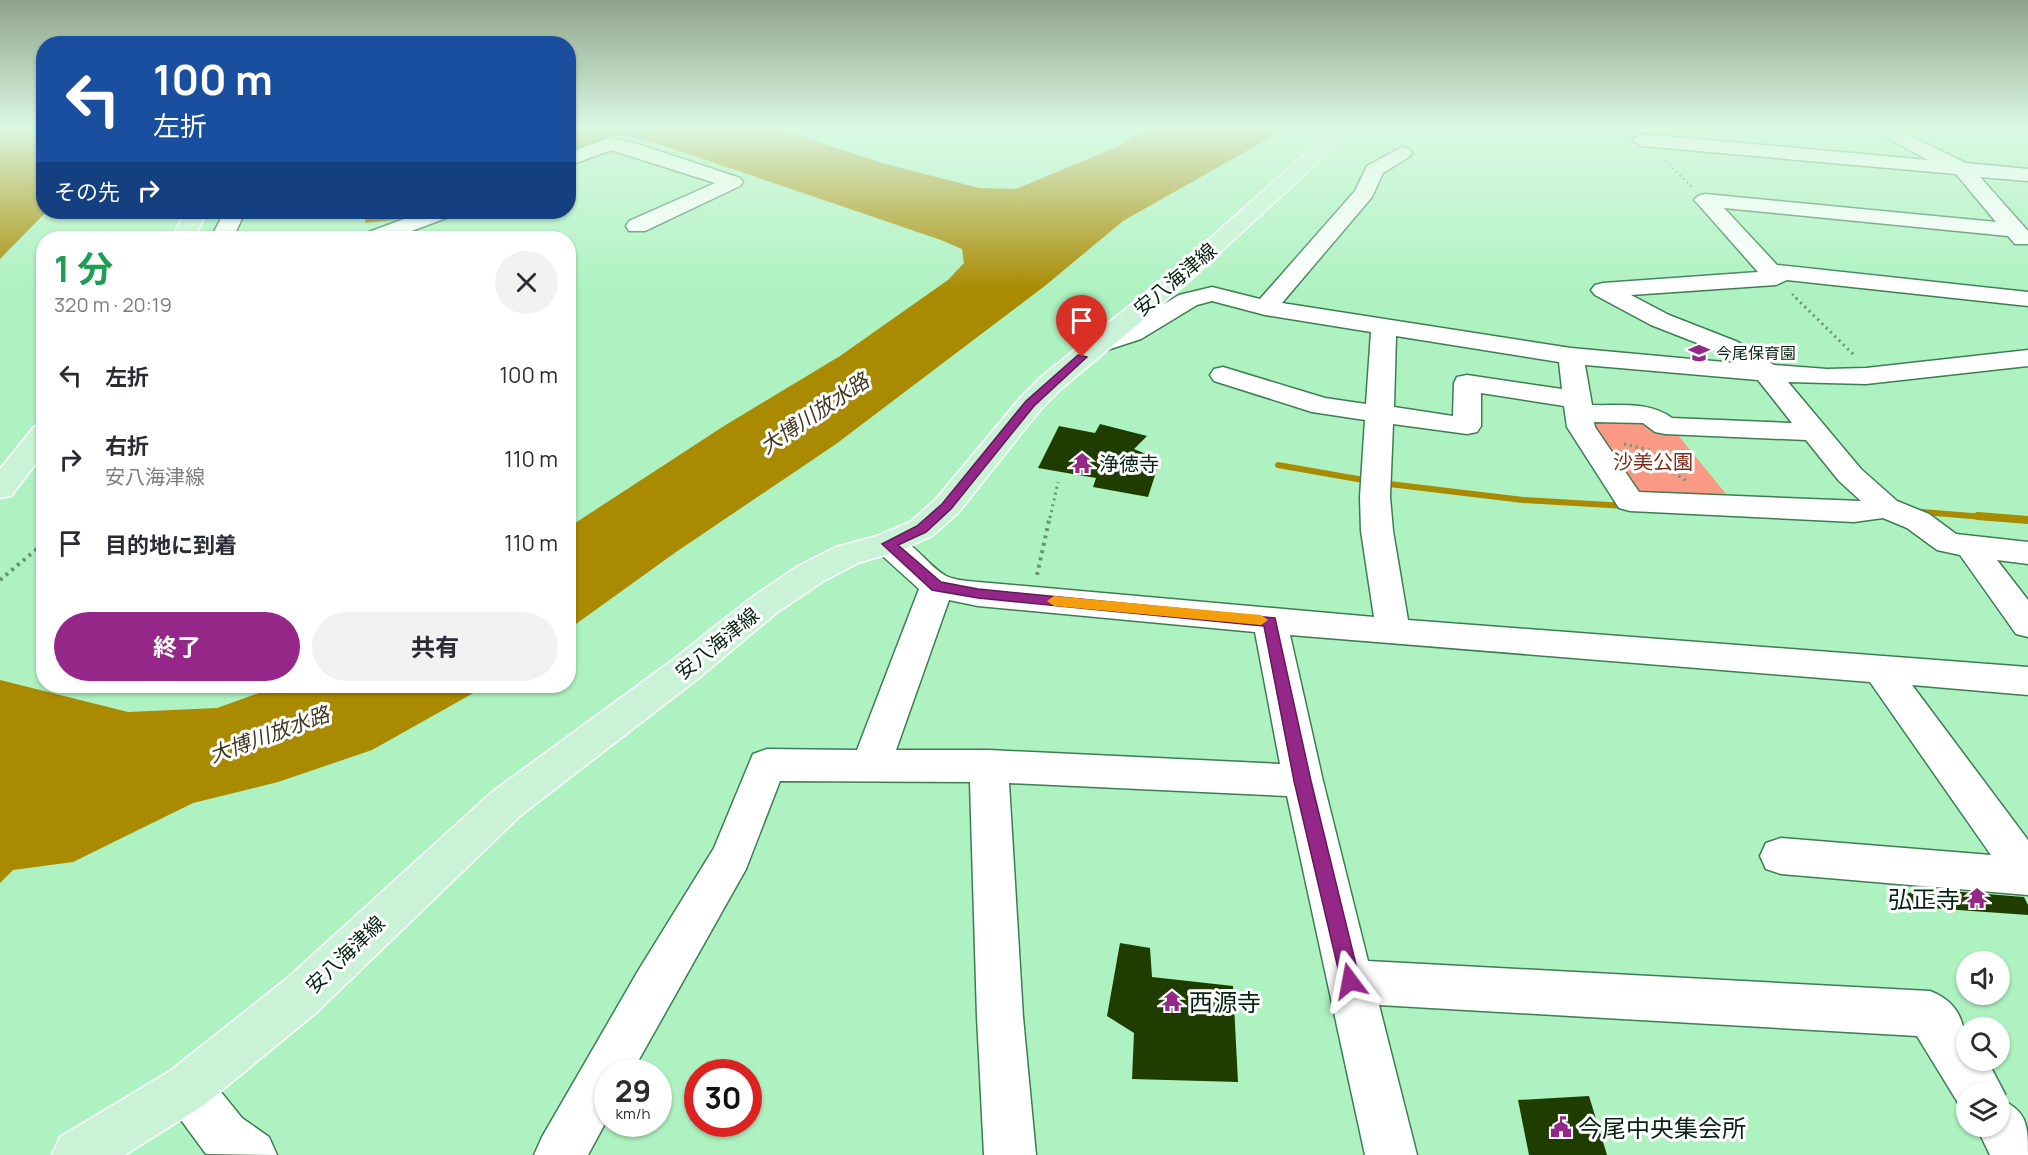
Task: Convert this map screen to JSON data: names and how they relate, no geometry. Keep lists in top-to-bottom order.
{
  "streets": {
    "main road": ["安八海津線"]
  },
  "water": ["大博川放水路"],
  "parks": ["沙美公園"],
  "places": {
    "school or university": ["今尾保育園"],
    "temple": ["浄徳寺", "弘正寺", "西源寺"],
    "public building": ["今尾中央集会所"]
  },
  "page": {
    "turn": ["100 m", "左折"],
    "then": "その先",
    "heading": ["1 分", "320 m · 20:19"],
    "list": [
      {
        "name": "左折",
        "value": "100 m"
      },
      {
        "name": "右折",
        "note": "安八海津線",
        "value": "110 m"
      },
      {
        "name": "目的地に到着",
        "value": "110 m"
      }
    ],
    "buttons": ["終了", "共有"],
    "speed": "29 km/h",
    "limit": "30"
  }
}
